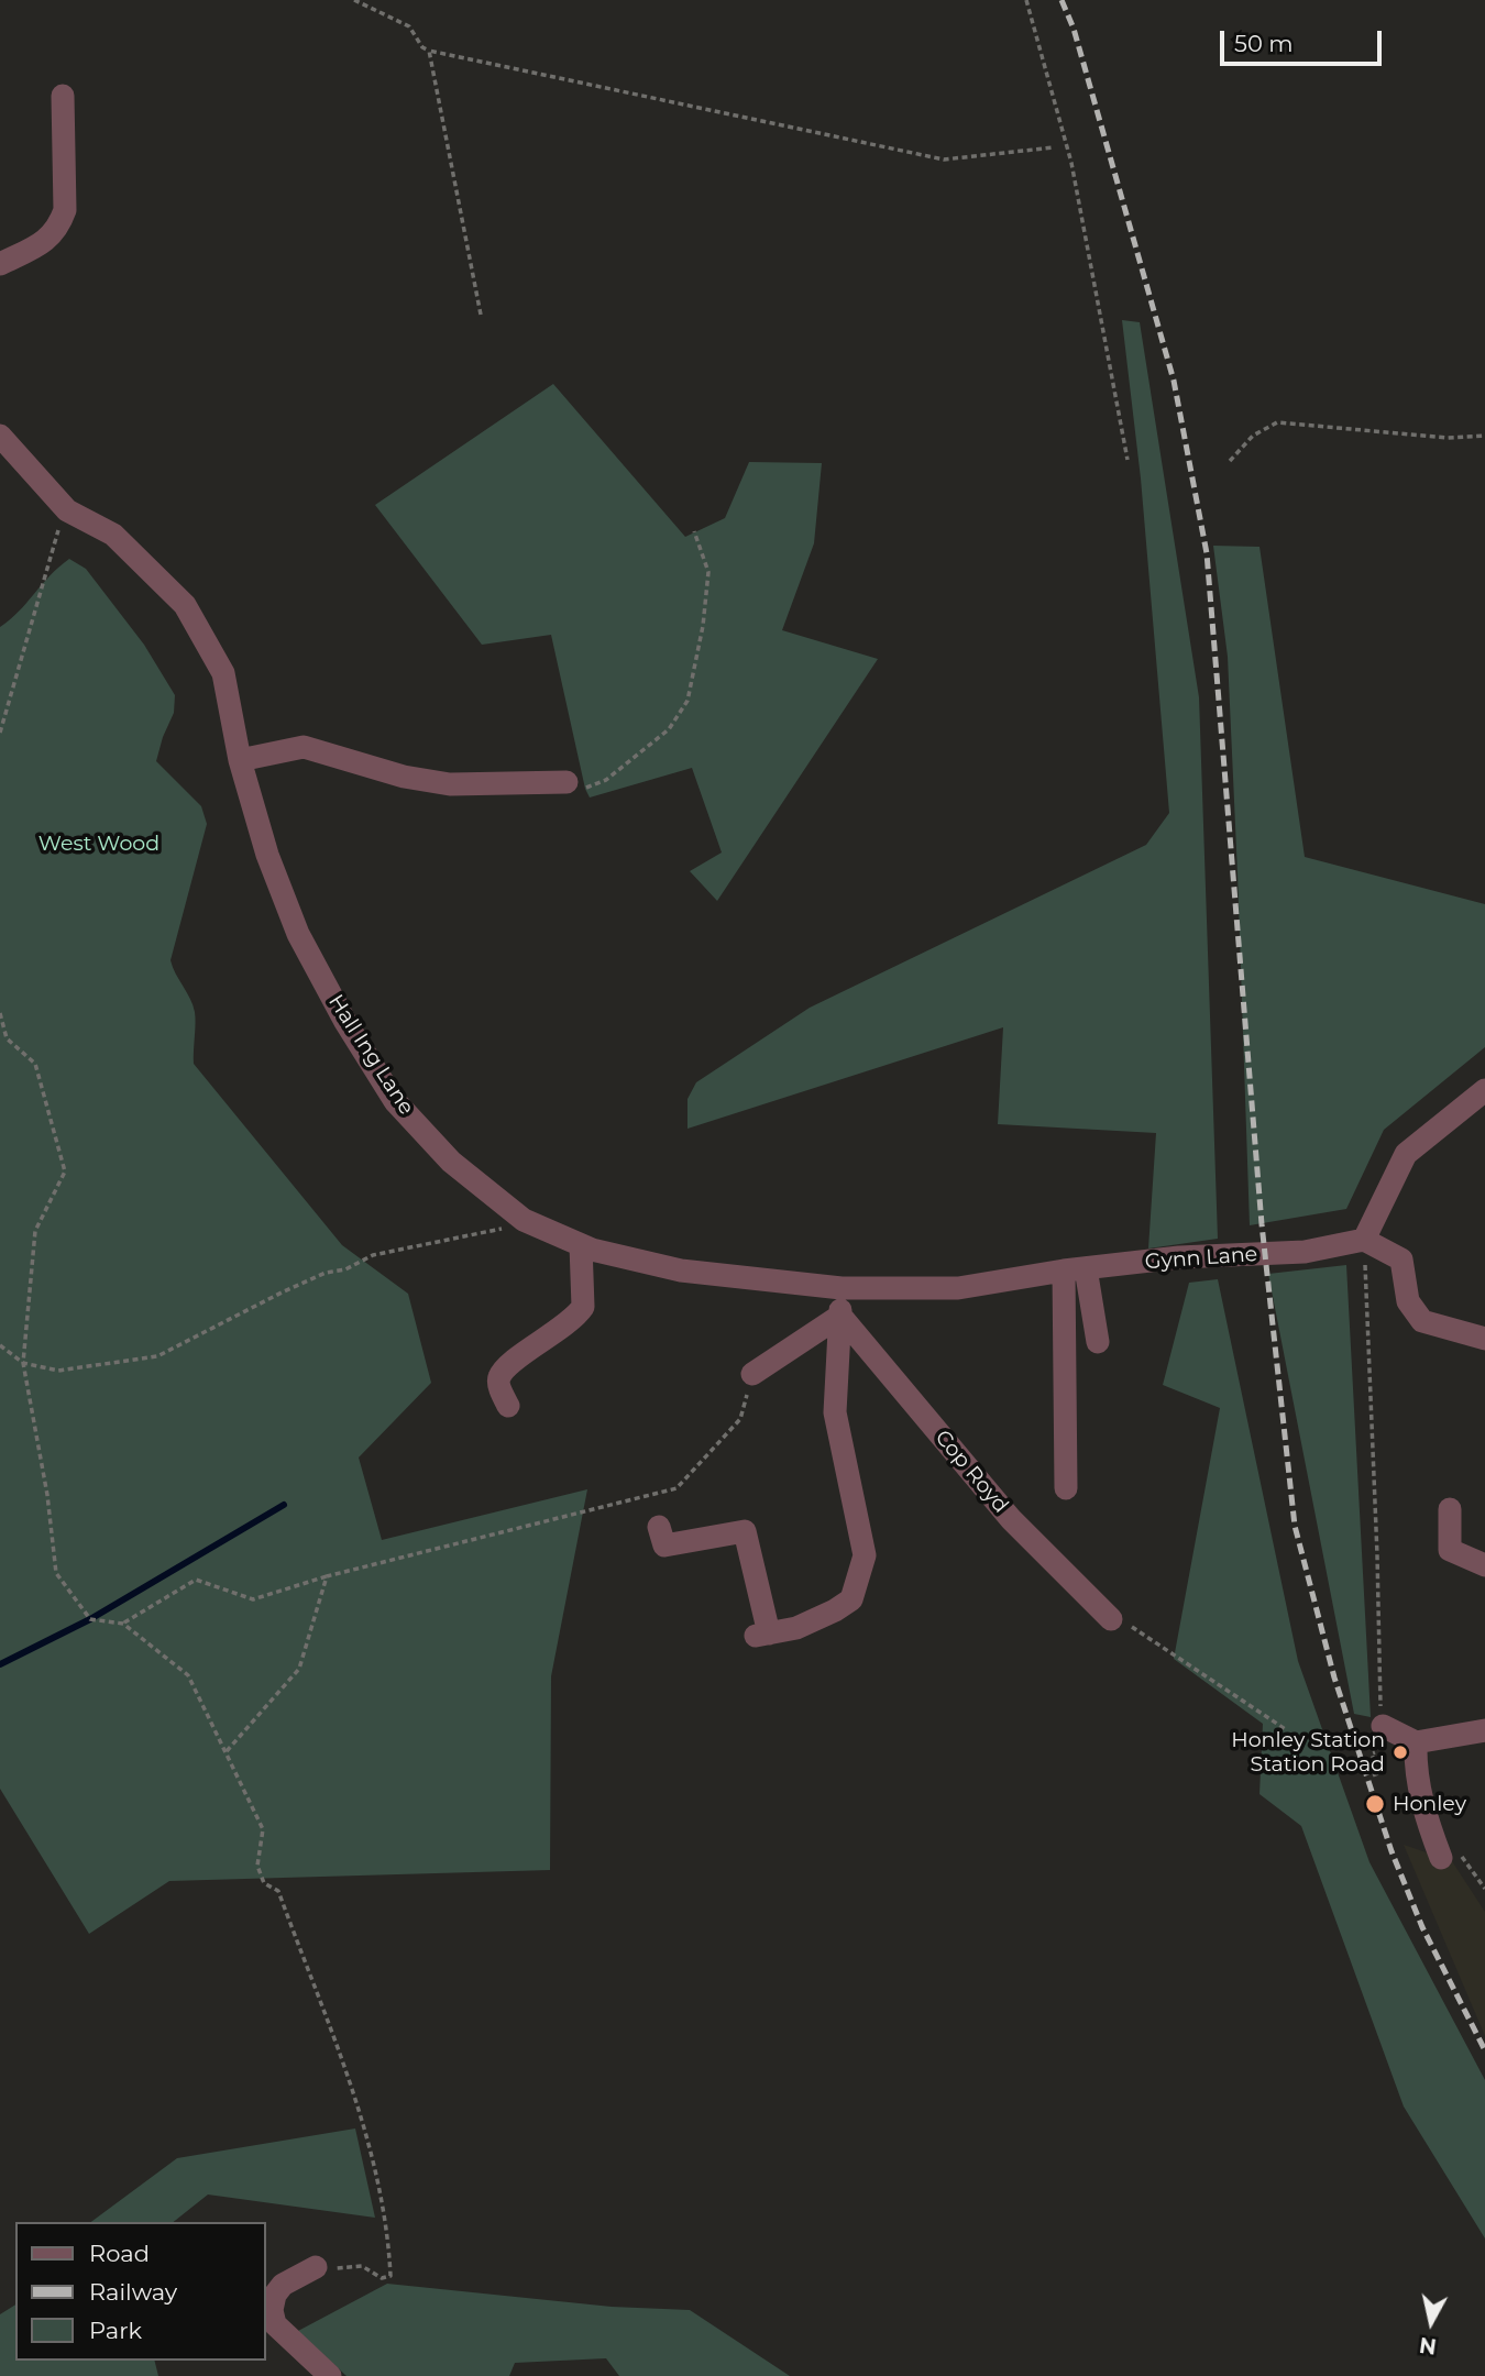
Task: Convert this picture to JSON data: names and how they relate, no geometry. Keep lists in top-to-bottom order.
{
  "streets": {
    "street": ["Hall Ing Lane", "Gynn Lane", "Cop Royd"]
  },
  "crossings": [
    ["Hall Ing Lane", "Gynn Lane"]
  ],
  "parks": ["West Wood"],
  "places": ["Honley Station Station Road", "Honley"],
  "legend": ["Road", "Railway", "Park"],
  "scale_bar": "50 m",
  "north": "bottom"
}
